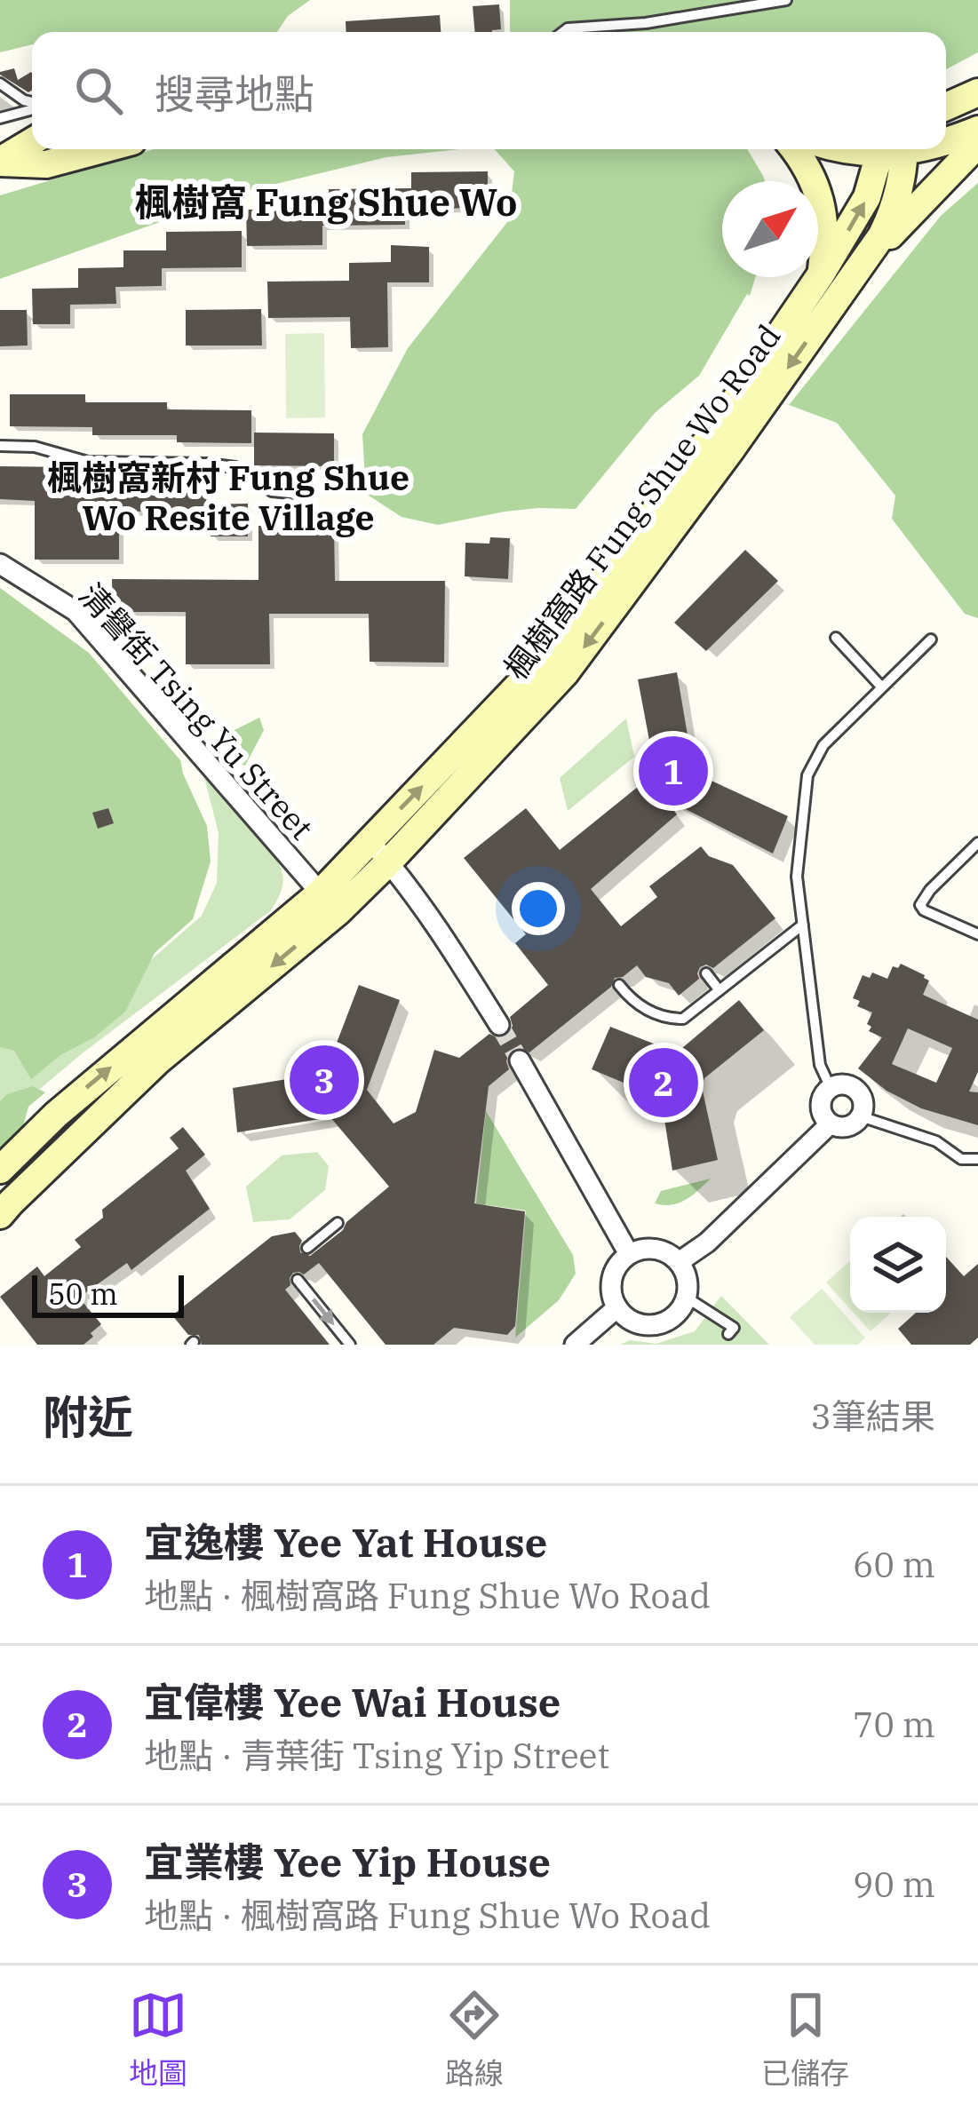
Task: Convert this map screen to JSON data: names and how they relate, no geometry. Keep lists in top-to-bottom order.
{
  "streets": {
    "main road": ["楓樹窩路 Fung Shue Wo Road"],
    "street": ["清譽街 Tsing Yu Street"]
  },
  "crossings": [
    ["楓樹窩路 Fung Shue Wo Road", "清譽街 Tsing Yu Street"]
  ],
  "districts": ["楓樹窩 Fung Shue Wo", "楓樹窩新村 Fung Shue Wo Resite Village"],
  "scale_bar": "50 m",
  "north": "top right",
  "page": {
    "search": "搜尋地點",
    "pins": ["1", "3", "2"],
    "scale": "50 m",
    "heading": ["附近", "3筆結果"],
    "list": [
      {
        "mark": "1",
        "name": "宜逸樓 Yee Yat House",
        "note": "地點 · 楓樹窩路 Fung Shue Wo Road",
        "value": "60 m"
      },
      {
        "mark": "2",
        "name": "宜偉樓 Yee Wai House",
        "note": "地點 · 青葉街 Tsing Yip Street",
        "value": "70 m"
      },
      {
        "mark": "3",
        "name": "宜業樓 Yee Yip House",
        "note": "地點 · 楓樹窩路 Fung Shue Wo Road",
        "value": "90 m"
      }
    ],
    "nav": ["地圖", "路線", "已儲存"]
  }
}
